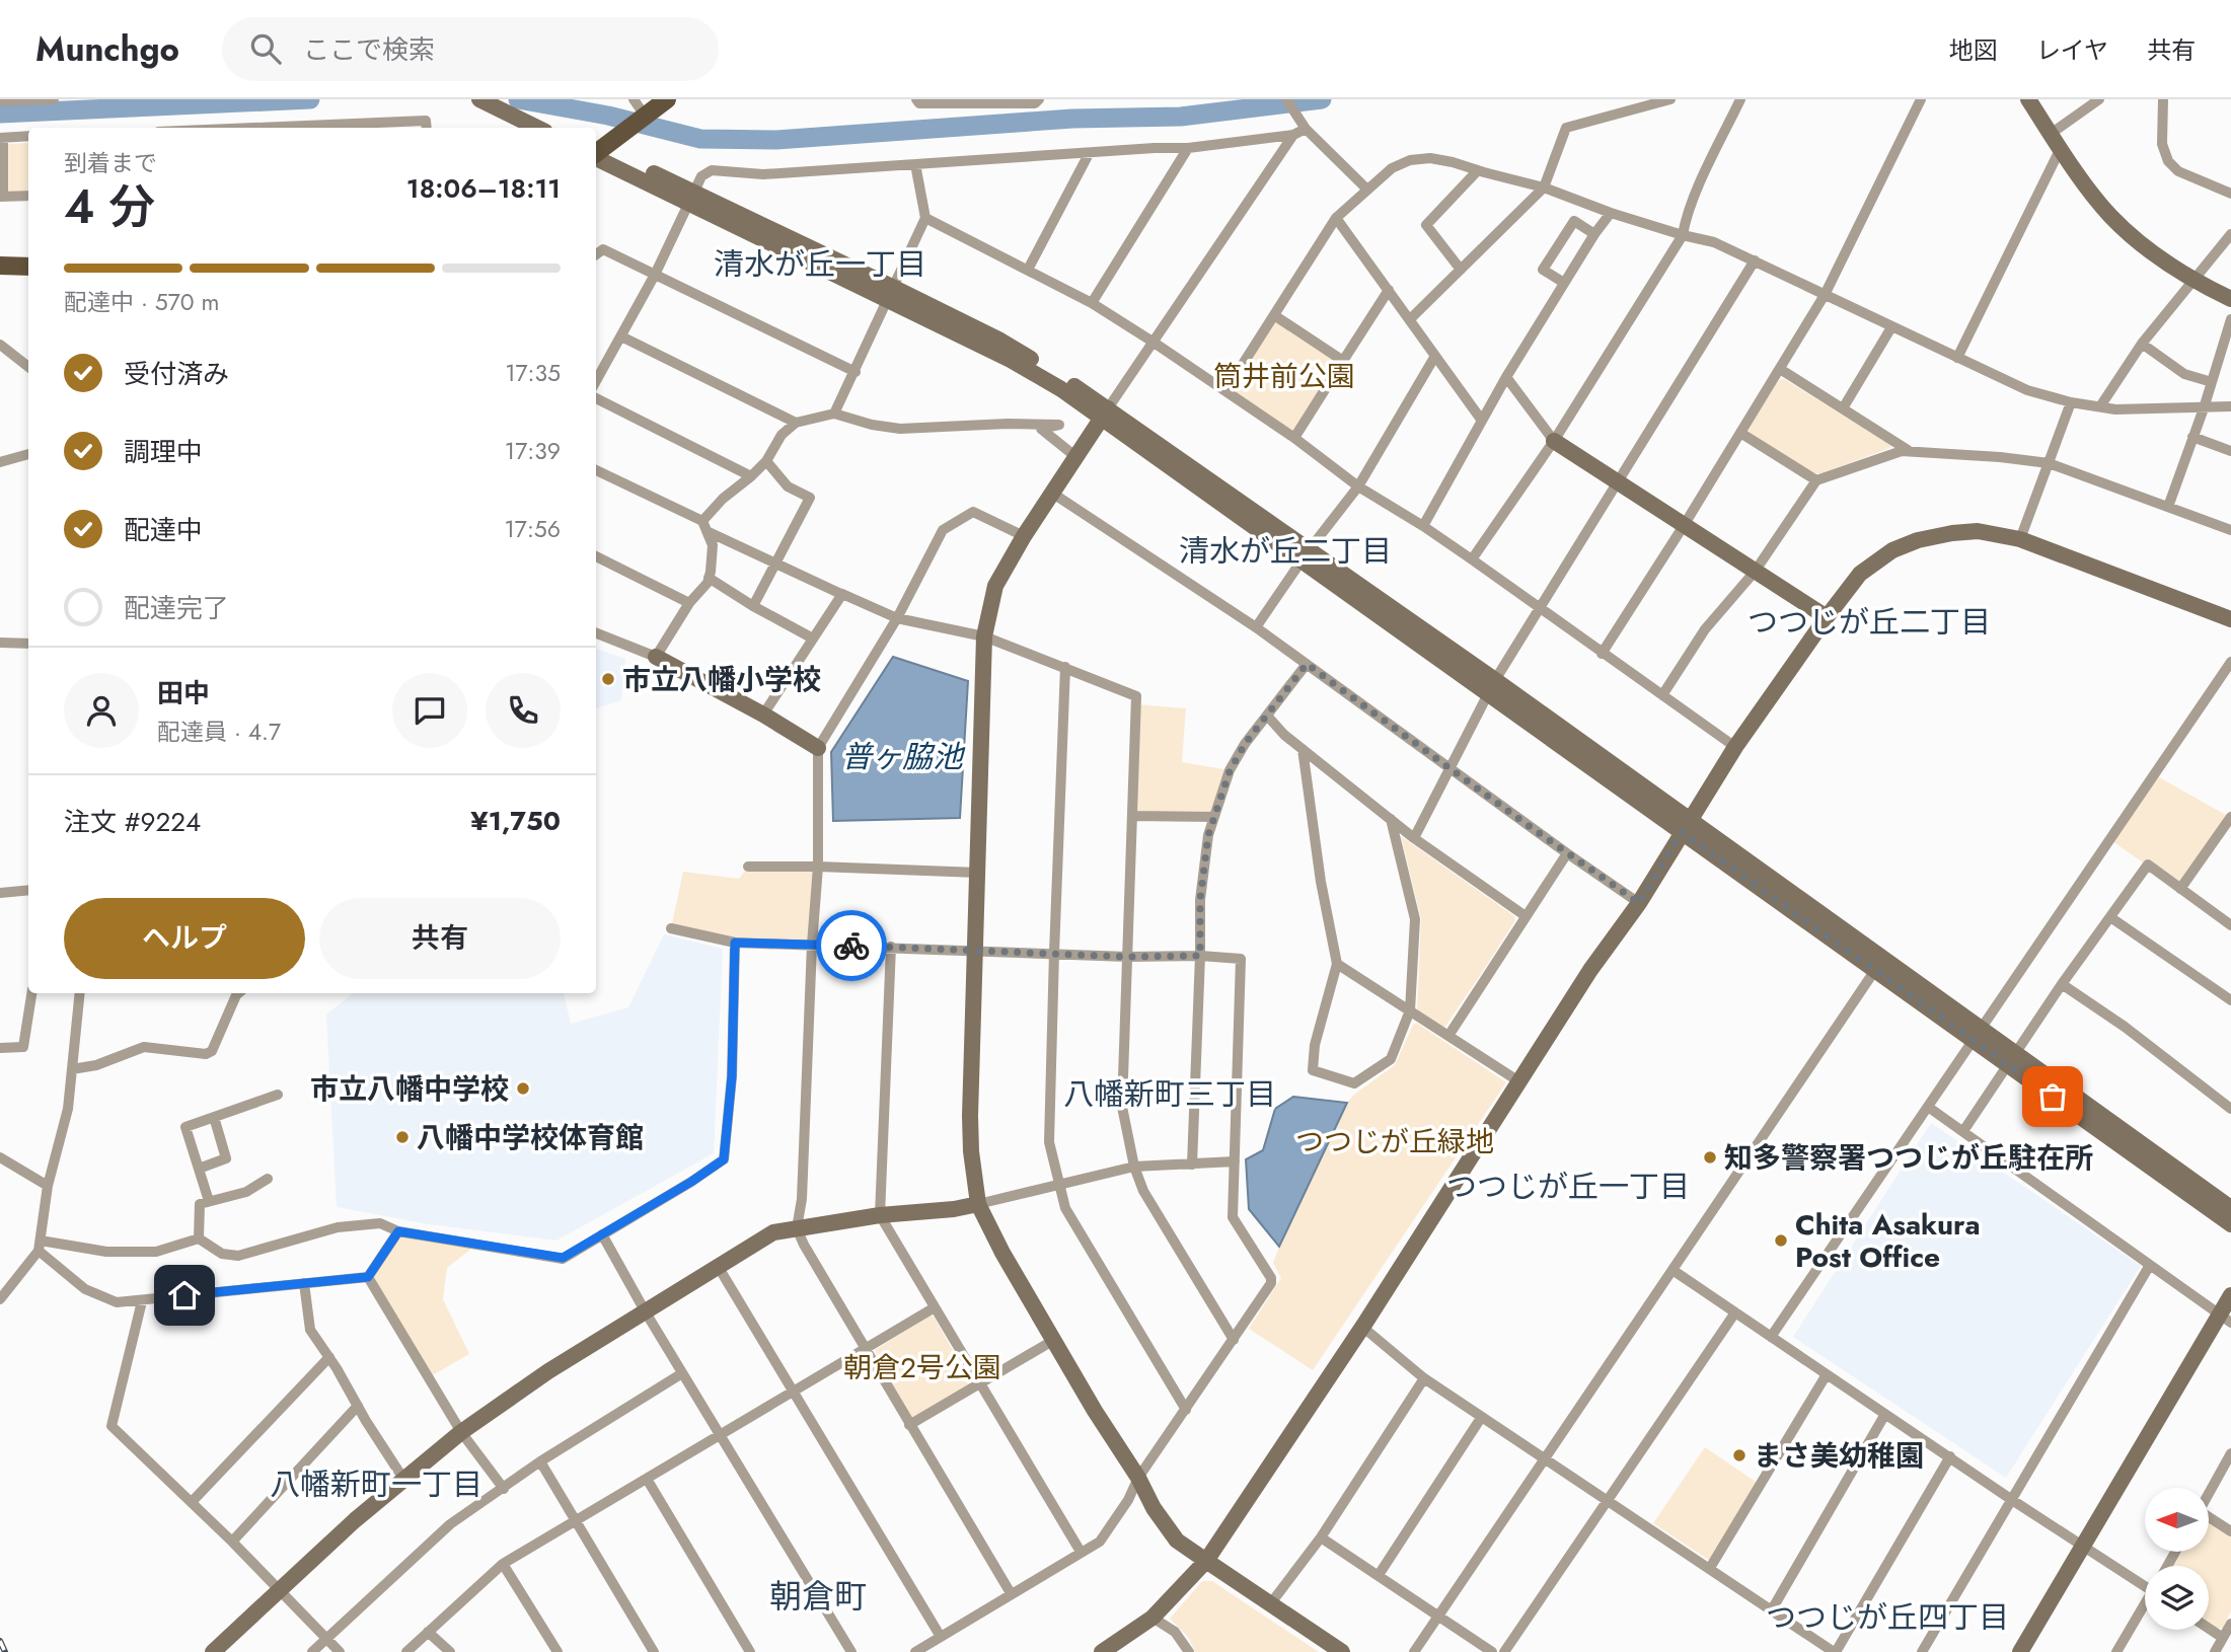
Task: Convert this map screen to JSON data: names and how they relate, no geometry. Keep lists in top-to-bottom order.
{
  "districts": [
    "清水が丘一丁目",
    "清水が丘二丁目",
    "つつじが丘二丁目",
    "八幡新町三丁目",
    "つつじが丘一丁目",
    "八幡新町一丁目",
    "朝倉町",
    "つつじが丘四丁目"
  ],
  "water": ["普ヶ脇池"],
  "parks": ["筒井前公園", "つつじが丘緑地", "朝倉2号公園"],
  "places": [
    "市立八幡小学校",
    "市立八幡中学校",
    "八幡中学校体育館",
    "知多警察署つつじが丘駐在所",
    "Chita Asakura Post Office",
    "まさ美幼稚園"
  ],
  "north": "left",
  "page": {
    "header": "Munchgo",
    "search": "ここで検索",
    "nav": ["地図", "レイヤ", "共有"],
    "heading": ["4 分", "到着まで", "18:06–18:11"],
    "panel": [
      "田中",
      "配達員 · 4.7",
      "注文 #9224",
      "¥1,750"
    ],
    "bar": "配達中 · 570 m",
    "list": [
      ["受付済み", "17:35"],
      ["調理中", "17:39"],
      ["配達中", "17:56"],
      "配達完了"
    ],
    "buttons": ["ヘルプ", "共有"]
  }
}
